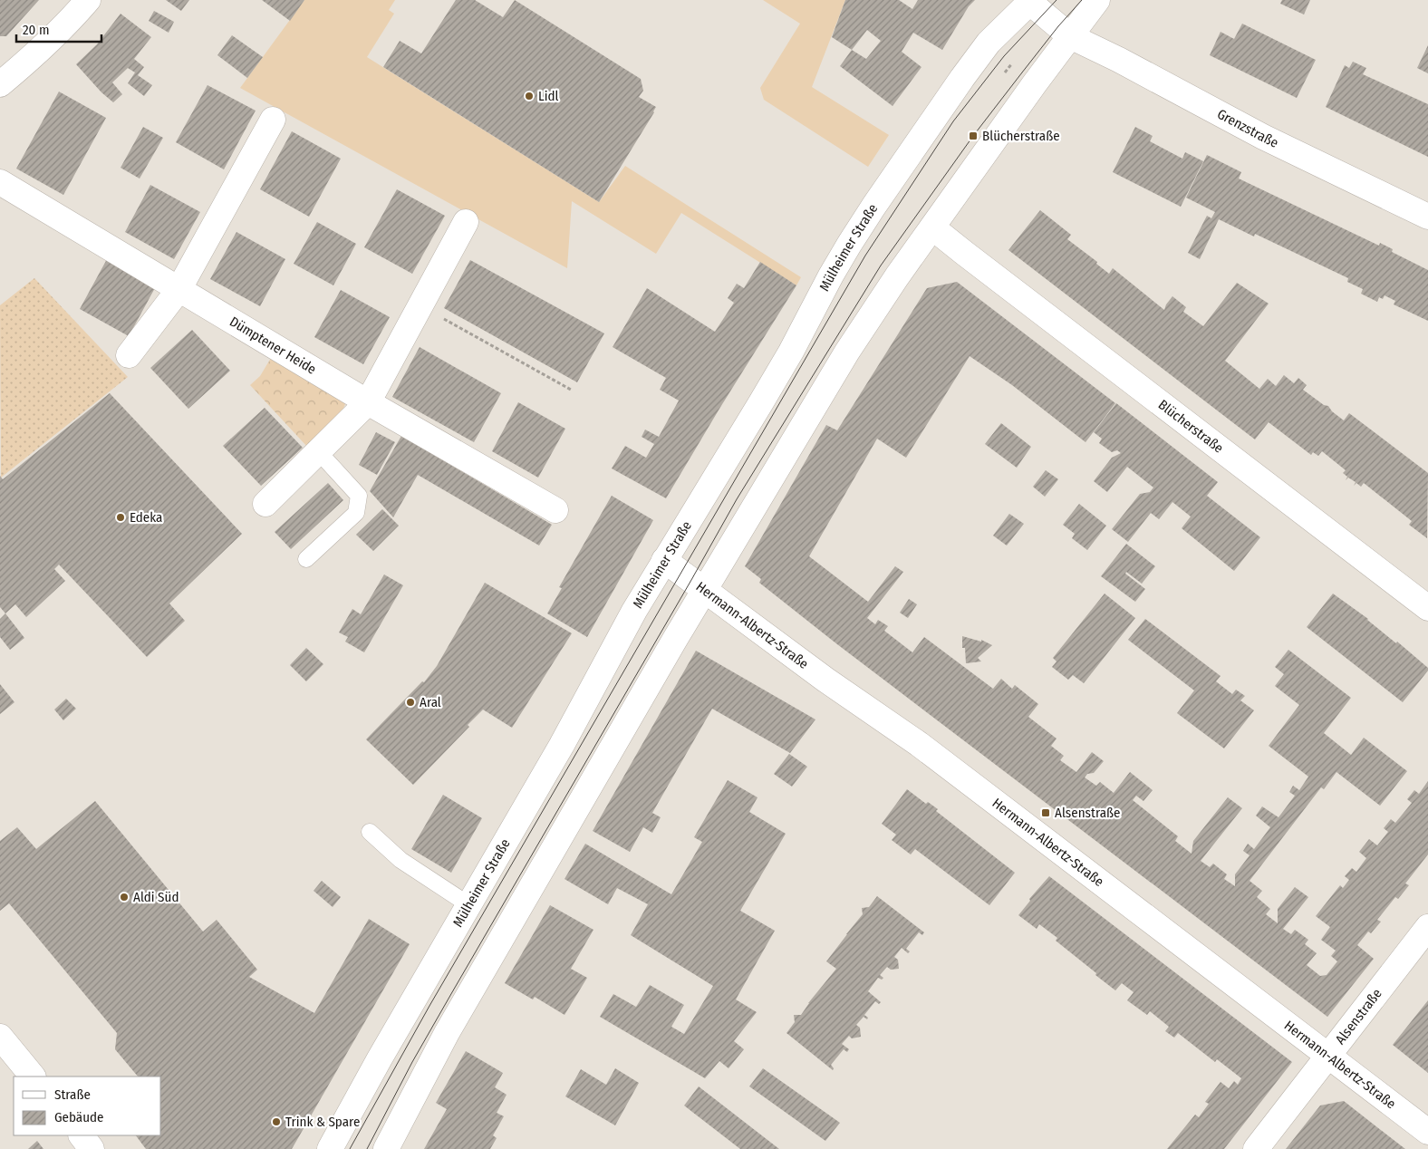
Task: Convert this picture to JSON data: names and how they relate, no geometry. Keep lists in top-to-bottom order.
{
  "streets": {
    "street": [
      "Grenzstraße",
      "Mülheimer Straße",
      "Dümptener Heide",
      "Blücherstraße",
      "Hermann-Albertz-Straße",
      "Alsenstraße"
    ]
  },
  "crossings": [
    ["Grenzstraße", "Mülheimer Straße"],
    ["Mülheimer Straße", "Hermann-Albertz-Straße"],
    ["Hermann-Albertz-Straße", "Alsenstraße"]
  ],
  "places": {
    "other": [
      "Lidl",
      "Edeka",
      "Aral",
      "Aldi Süd",
      "Trink & Spare"
    ],
    "transit": ["Blücherstraße", "Alsenstraße"]
  },
  "legend": ["Straße", "Gebäude"],
  "scale_bar": "20 m"
}
